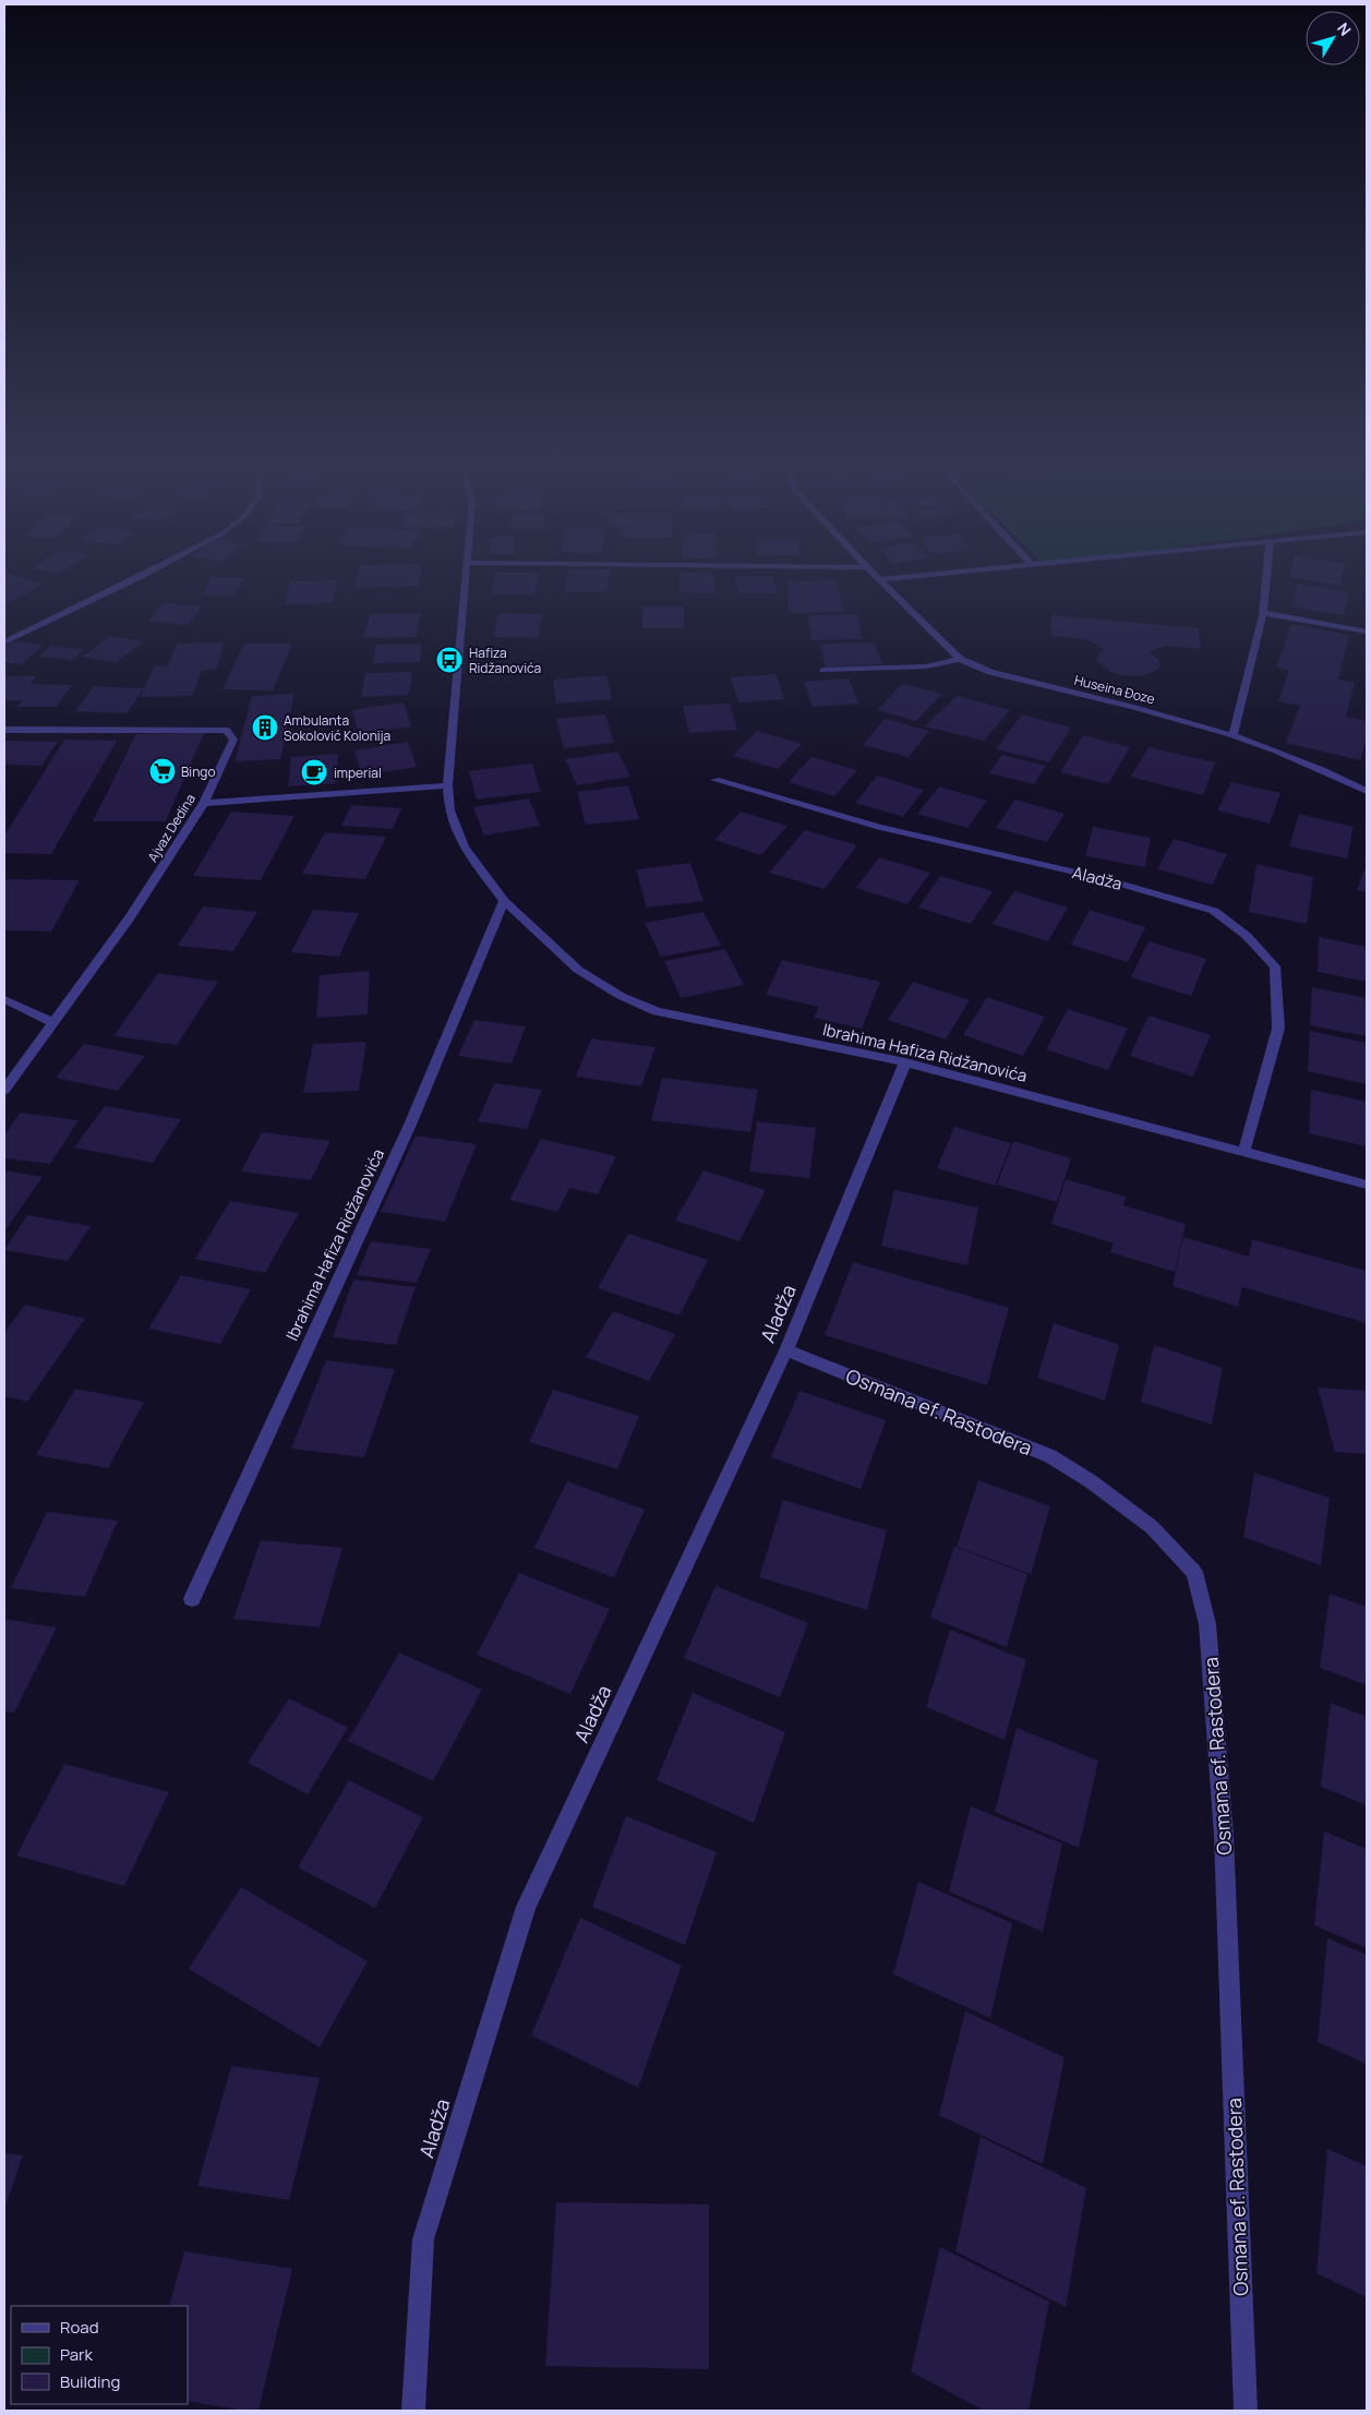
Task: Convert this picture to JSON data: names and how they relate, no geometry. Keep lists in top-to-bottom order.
{
  "streets": {
    "street": [
      "Huseina Đoze",
      "Ajvaz Dedina",
      "Aladža",
      "Ibrahima Hafiza Ridžanovića",
      "Osmana ef. Rastodera"
    ]
  },
  "crossings": [
    ["Aladža", "Ibrahima Hafiza Ridžanovića"],
    ["Aladža", "Osmana ef. Rastodera"]
  ],
  "places": {
    "bus stop": ["Hafiza Ridžanovića"],
    "building": ["Ambulanta Sokolović Kolonija"],
    "supermarket": ["Bingo"],
    "cafe": ["imperial"]
  },
  "legend": ["Road", "Park", "Building"],
  "north": "top right"
}
